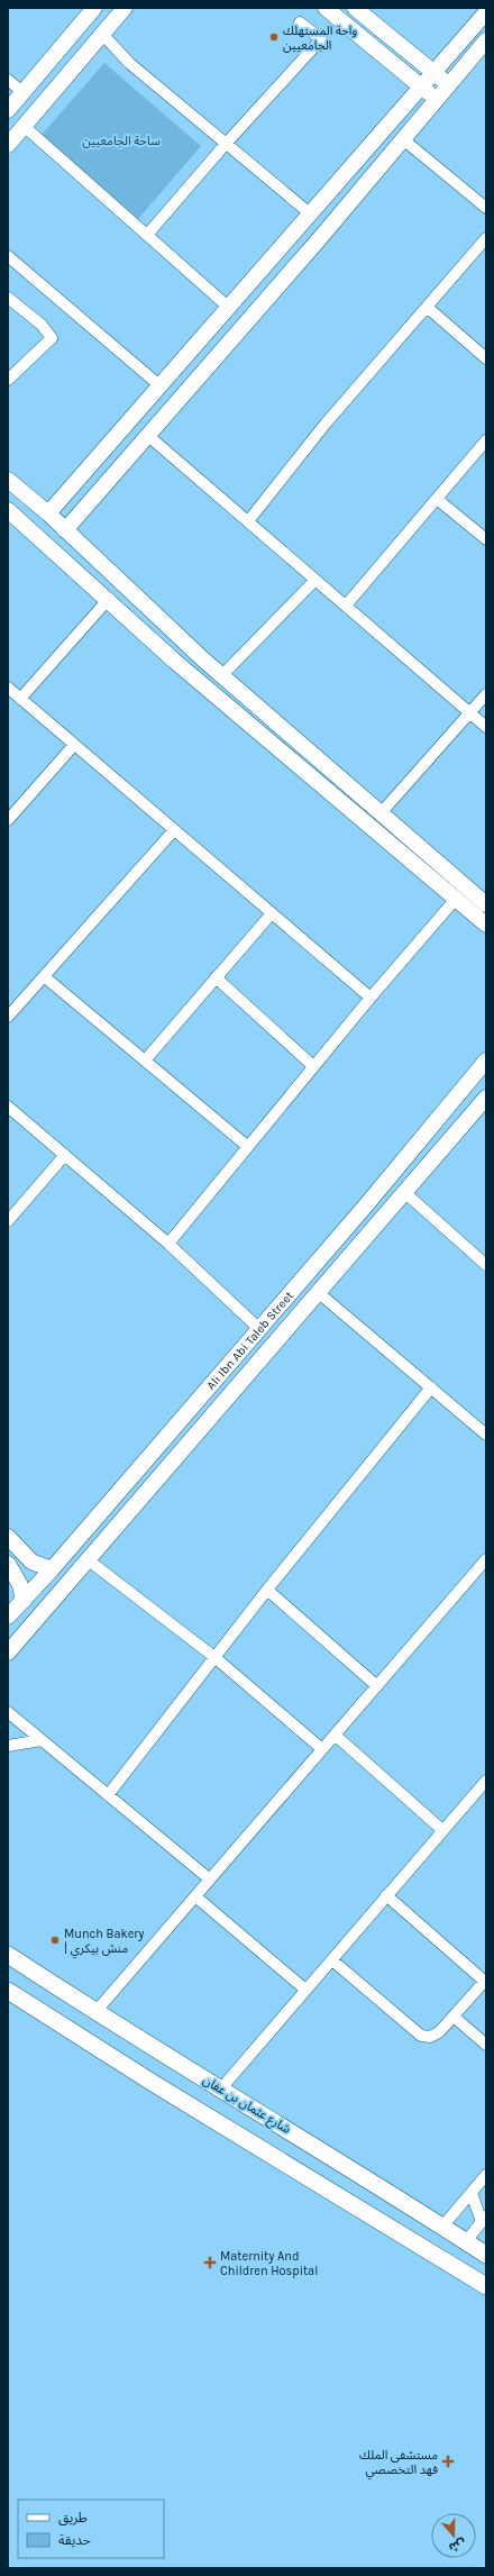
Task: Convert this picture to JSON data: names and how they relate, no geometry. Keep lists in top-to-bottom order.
{
  "streets": {
    "main road": ["شارع عثمان بن عفان"],
    "street": ["Ali Ibn Abi Taleb Street"]
  },
  "parks": ["ساحة الجامعيين"],
  "places": {
    "other": ["واحة المستهلك الجامعيين", "Munch Bakery | منش بيكري"],
    "health": ["Maternity And Children Hospital", "مستشفى الملك فهد التخصصي"]
  },
  "legend": ["طريق", "حديقة"],
  "north": "bottom"
}
